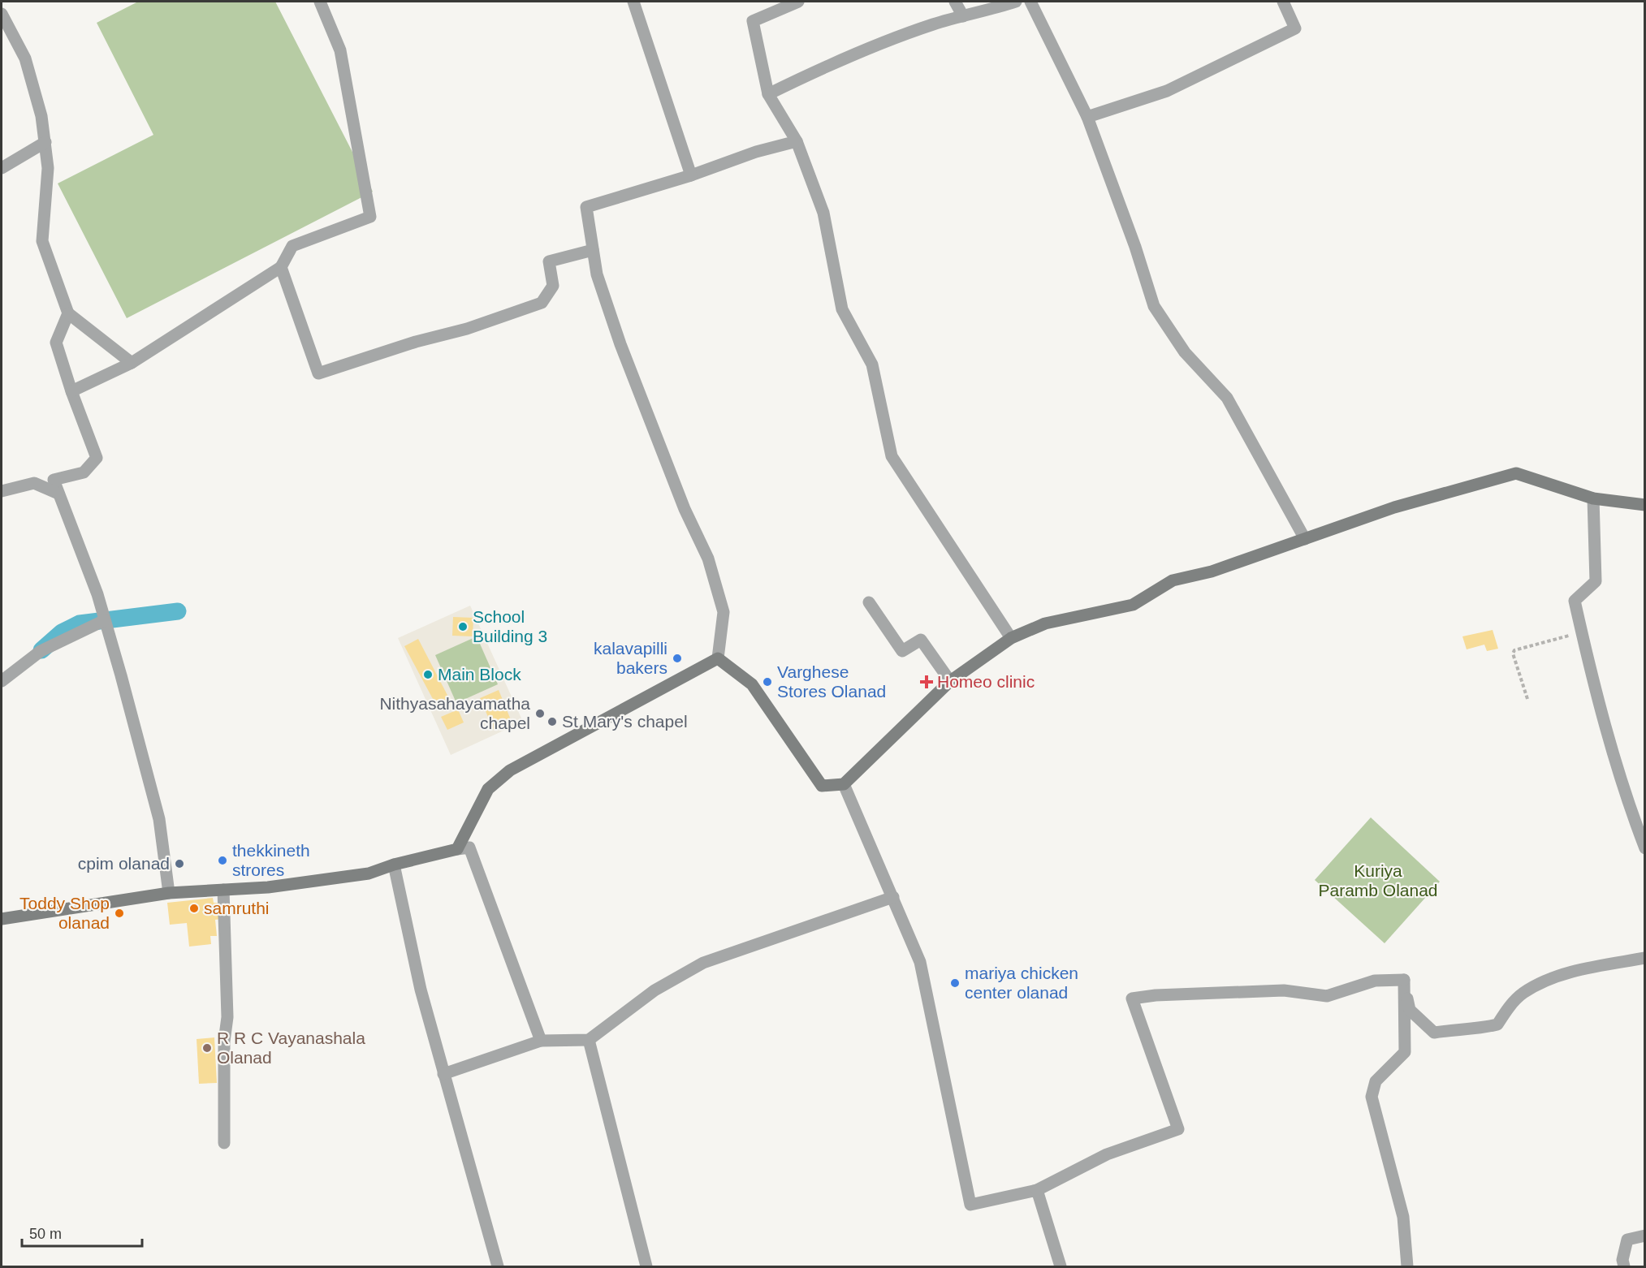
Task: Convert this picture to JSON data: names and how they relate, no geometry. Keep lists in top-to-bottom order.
{
  "parks": ["Kuriya Paramb Olanad"],
  "places": {
    "other": [
      "School Building 3",
      "kalavapilli bakers",
      "Main Block",
      "Varghese Stores Olanad",
      "Nithyasahayamatha chapel",
      "St Mary's chapel",
      "thekkineth strores",
      "cpim olanad",
      "samruthi",
      "Toddy Shop olanad",
      "mariya chicken center olanad",
      "R R C Vayanashala Olanad"
    ],
    "health": ["Homeo clinic"]
  },
  "scale_bar": "50 m"
}
